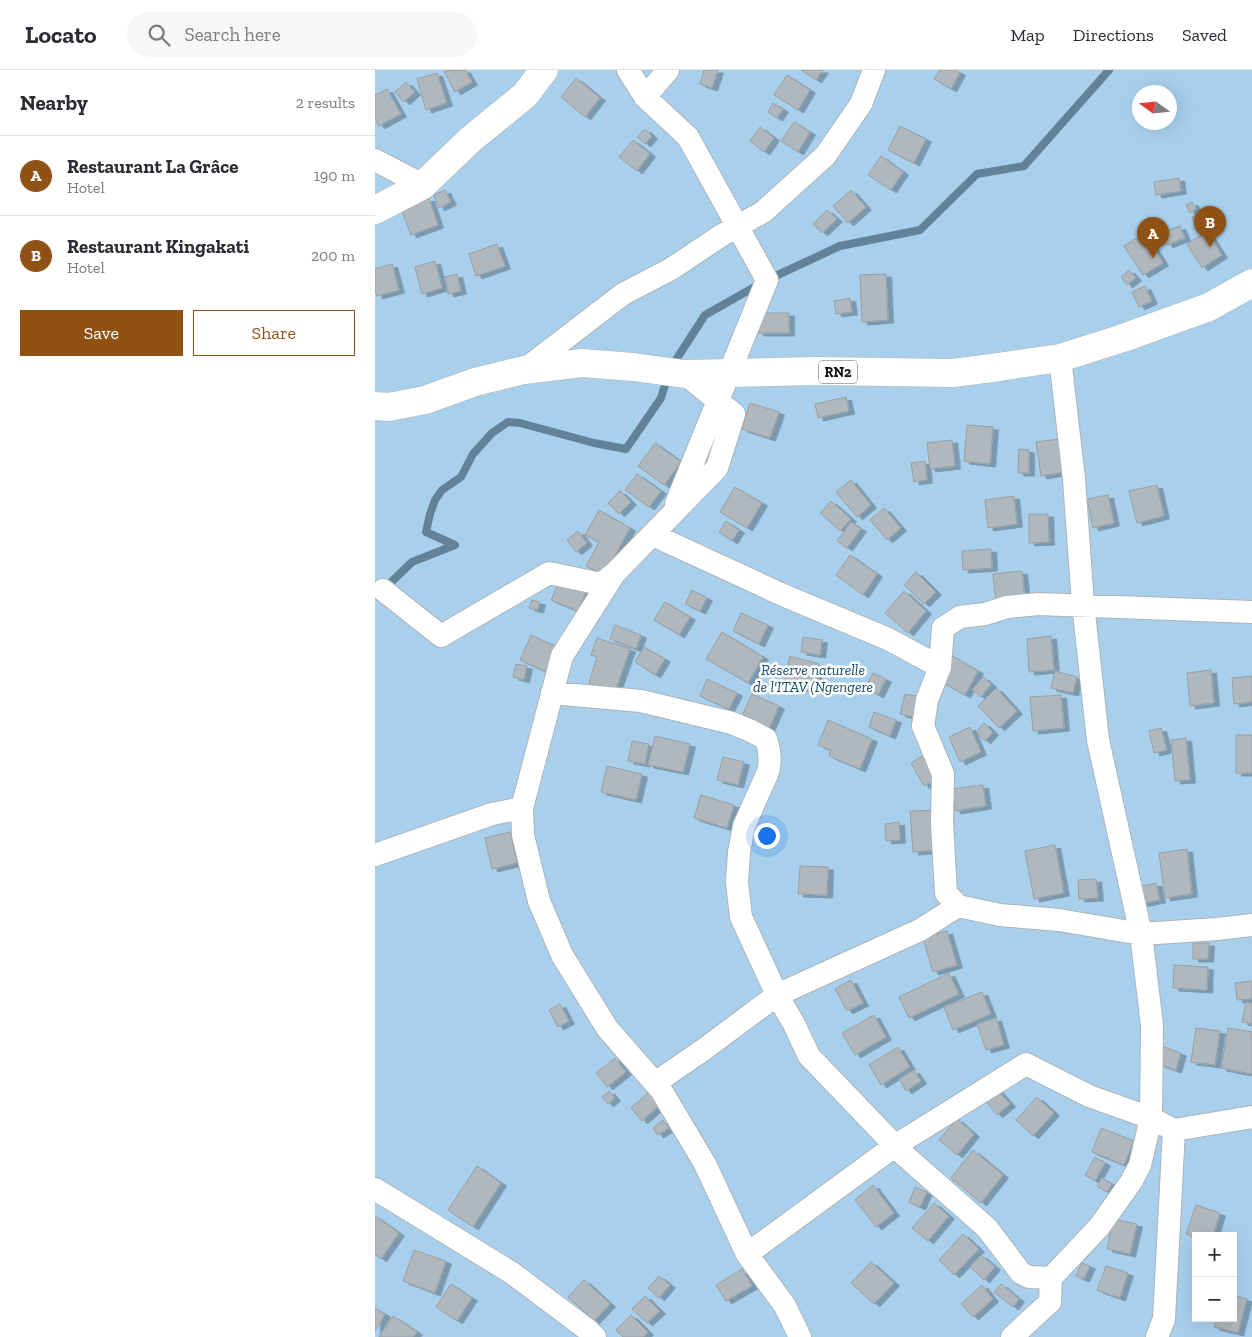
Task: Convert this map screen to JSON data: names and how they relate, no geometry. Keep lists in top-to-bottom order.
{
  "streets": {
    "main road": ["RN2"]
  },
  "parks": ["Réserve naturelle de l'ITAV (Ngengere"],
  "north": "left",
  "page": {
    "header": "Locato",
    "search": "Search here",
    "nav": ["Map", "Directions", "Saved"],
    "heading": ["Nearby", "2 results"],
    "list": [
      {
        "mark": "A",
        "name": "Restaurant La Grâce",
        "note": "Hotel",
        "value": "190 m"
      },
      {
        "mark": "B",
        "name": "Restaurant Kingakati",
        "note": "Hotel",
        "value": "200 m"
      }
    ],
    "pins": ["B", "A"],
    "buttons": ["Save", "Share"],
    "map_buttons": ["+", "−"]
  }
}
